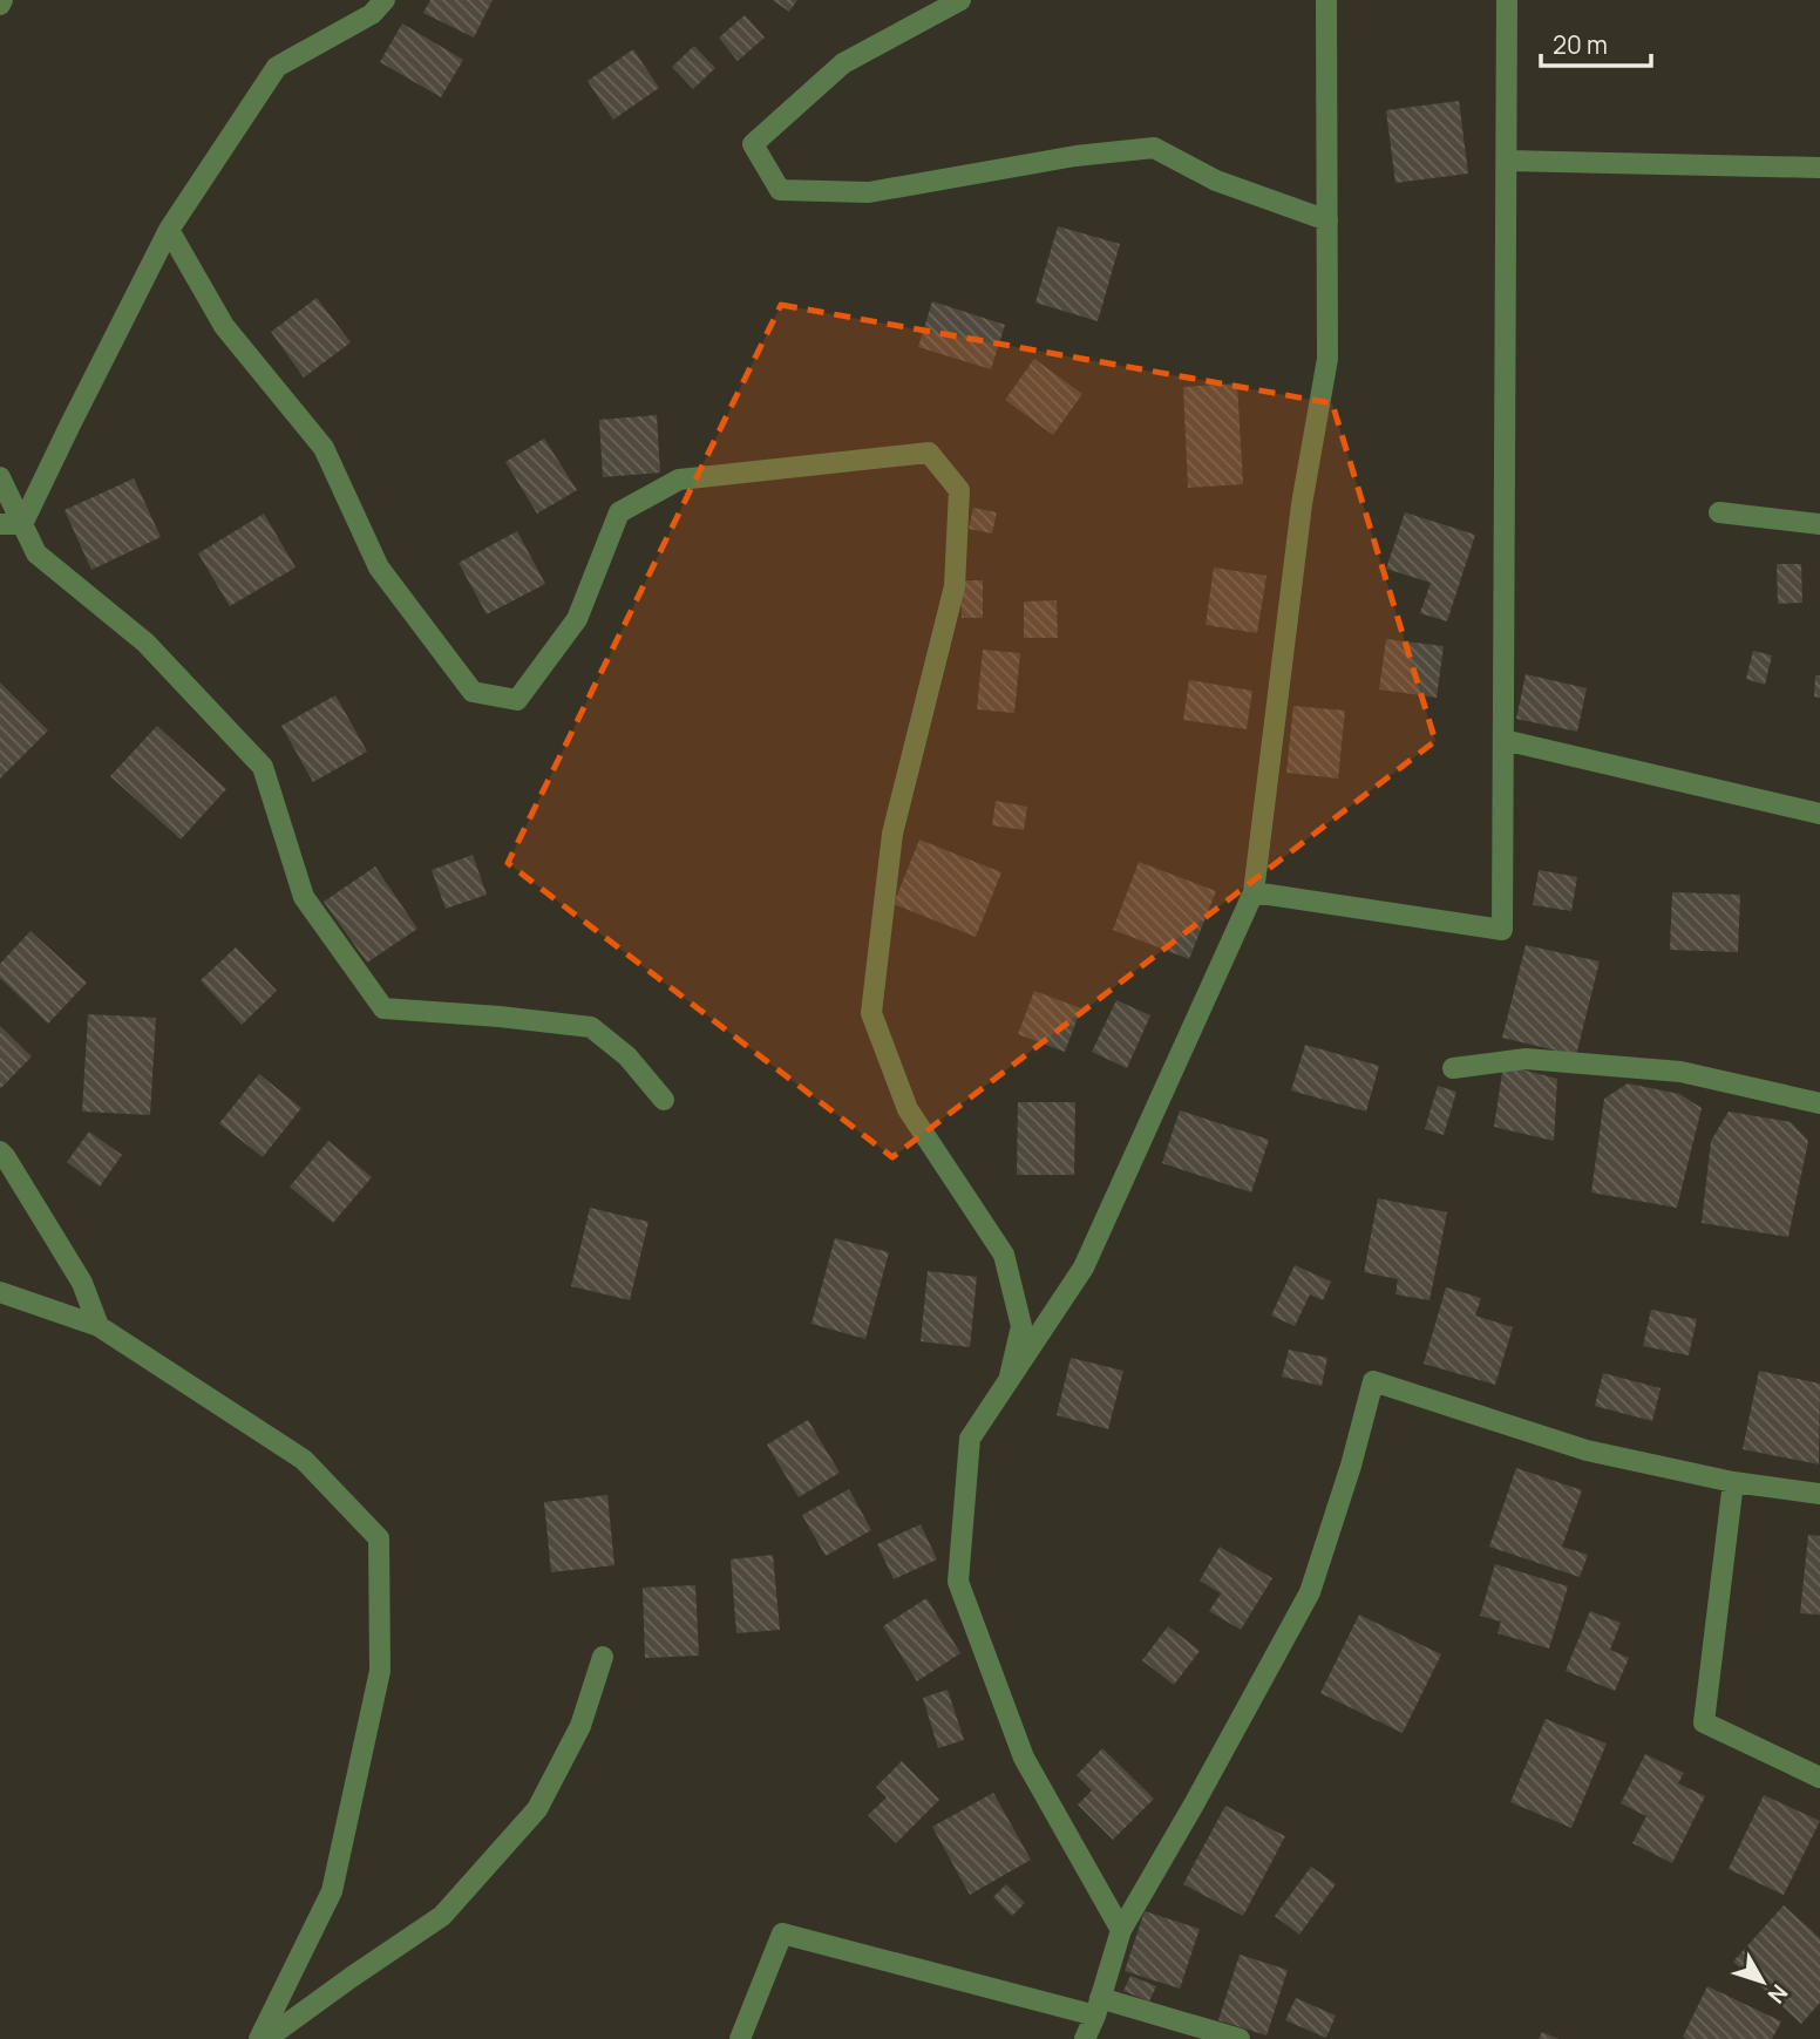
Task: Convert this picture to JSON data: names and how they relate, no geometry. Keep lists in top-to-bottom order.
{
  "scale_bar": "20 m",
  "north": "bottom right"
}
